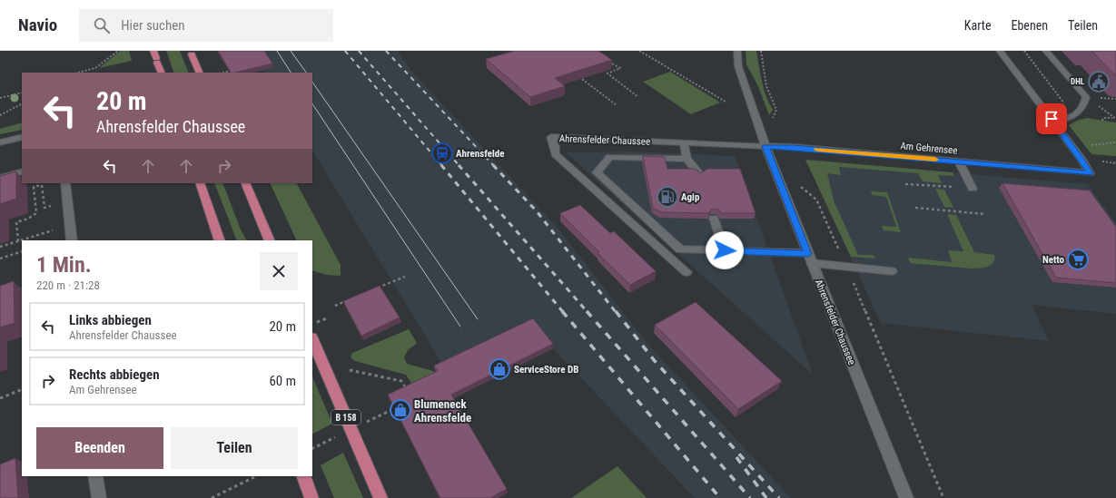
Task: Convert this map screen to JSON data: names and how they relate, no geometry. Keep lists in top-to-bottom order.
{
  "streets": {
    "main road": ["B 158"],
    "street": ["Ahrensfelder Chaussee", "Am Gehrensee"]
  },
  "crossings": [
    ["Ahrensfelder Chaussee", "Am Gehrensee"]
  ],
  "places": {
    "public building": ["DHL"],
    "station": ["Ahrensfelde"],
    "fuel station": ["Agip"],
    "supermarket": ["Netto"],
    "shop": ["ServiceStore DB", "Blumeneck Ahrensfelde"]
  },
  "page": {
    "header": "Navio",
    "search": "Hier suchen",
    "nav": ["Karte", "Ebenen", "Teilen"],
    "turn": ["20 m", "Ahrensfelder Chaussee"],
    "heading": ["1 Min.", "220 m · 21:28"],
    "list": [
      {
        "name": "Links abbiegen",
        "note": "Ahrensfelder Chaussee",
        "value": "20 m"
      },
      {
        "name": "Rechts abbiegen",
        "note": "Am Gehrensee",
        "value": "60 m"
      }
    ],
    "buttons": ["Beenden", "Teilen"]
  }
}
